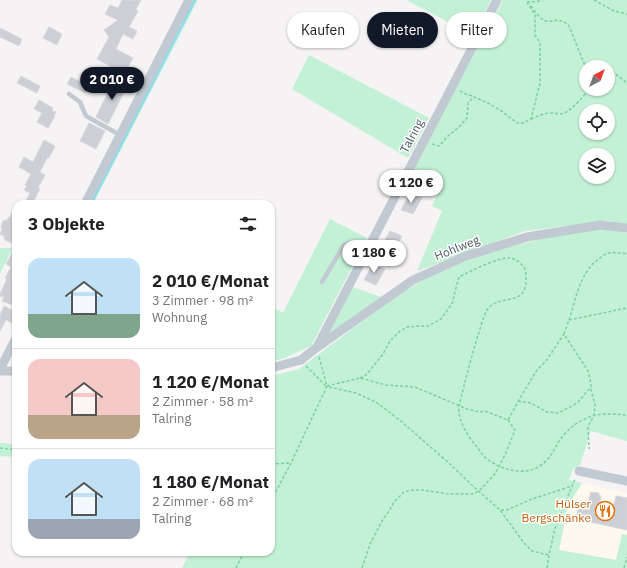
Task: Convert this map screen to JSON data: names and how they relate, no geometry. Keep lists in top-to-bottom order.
{
  "streets": {
    "street": ["Talring", "Hohlweg"]
  },
  "crossings": [
    ["Talring", "Hohlweg"]
  ],
  "places": {
    "restaurant": ["Hülser Bergschänke"]
  },
  "north": "top right",
  "page": {
    "chip": ["Kaufen", "Mieten", "Filter"],
    "price": ["2 010 €", "1 120 €", "1 180 €"],
    "heading": "3 Objekte",
    "list": [
      {
        "name": "2 010 €/Monat",
        "note": "3 Zimmer · 98 m² · Wohnung"
      },
      {
        "name": "1 120 €/Monat",
        "note": "2 Zimmer · 58 m² · Talring"
      },
      {
        "name": "1 180 €/Monat",
        "note": "2 Zimmer · 68 m² · Talring"
      }
    ]
  }
}
